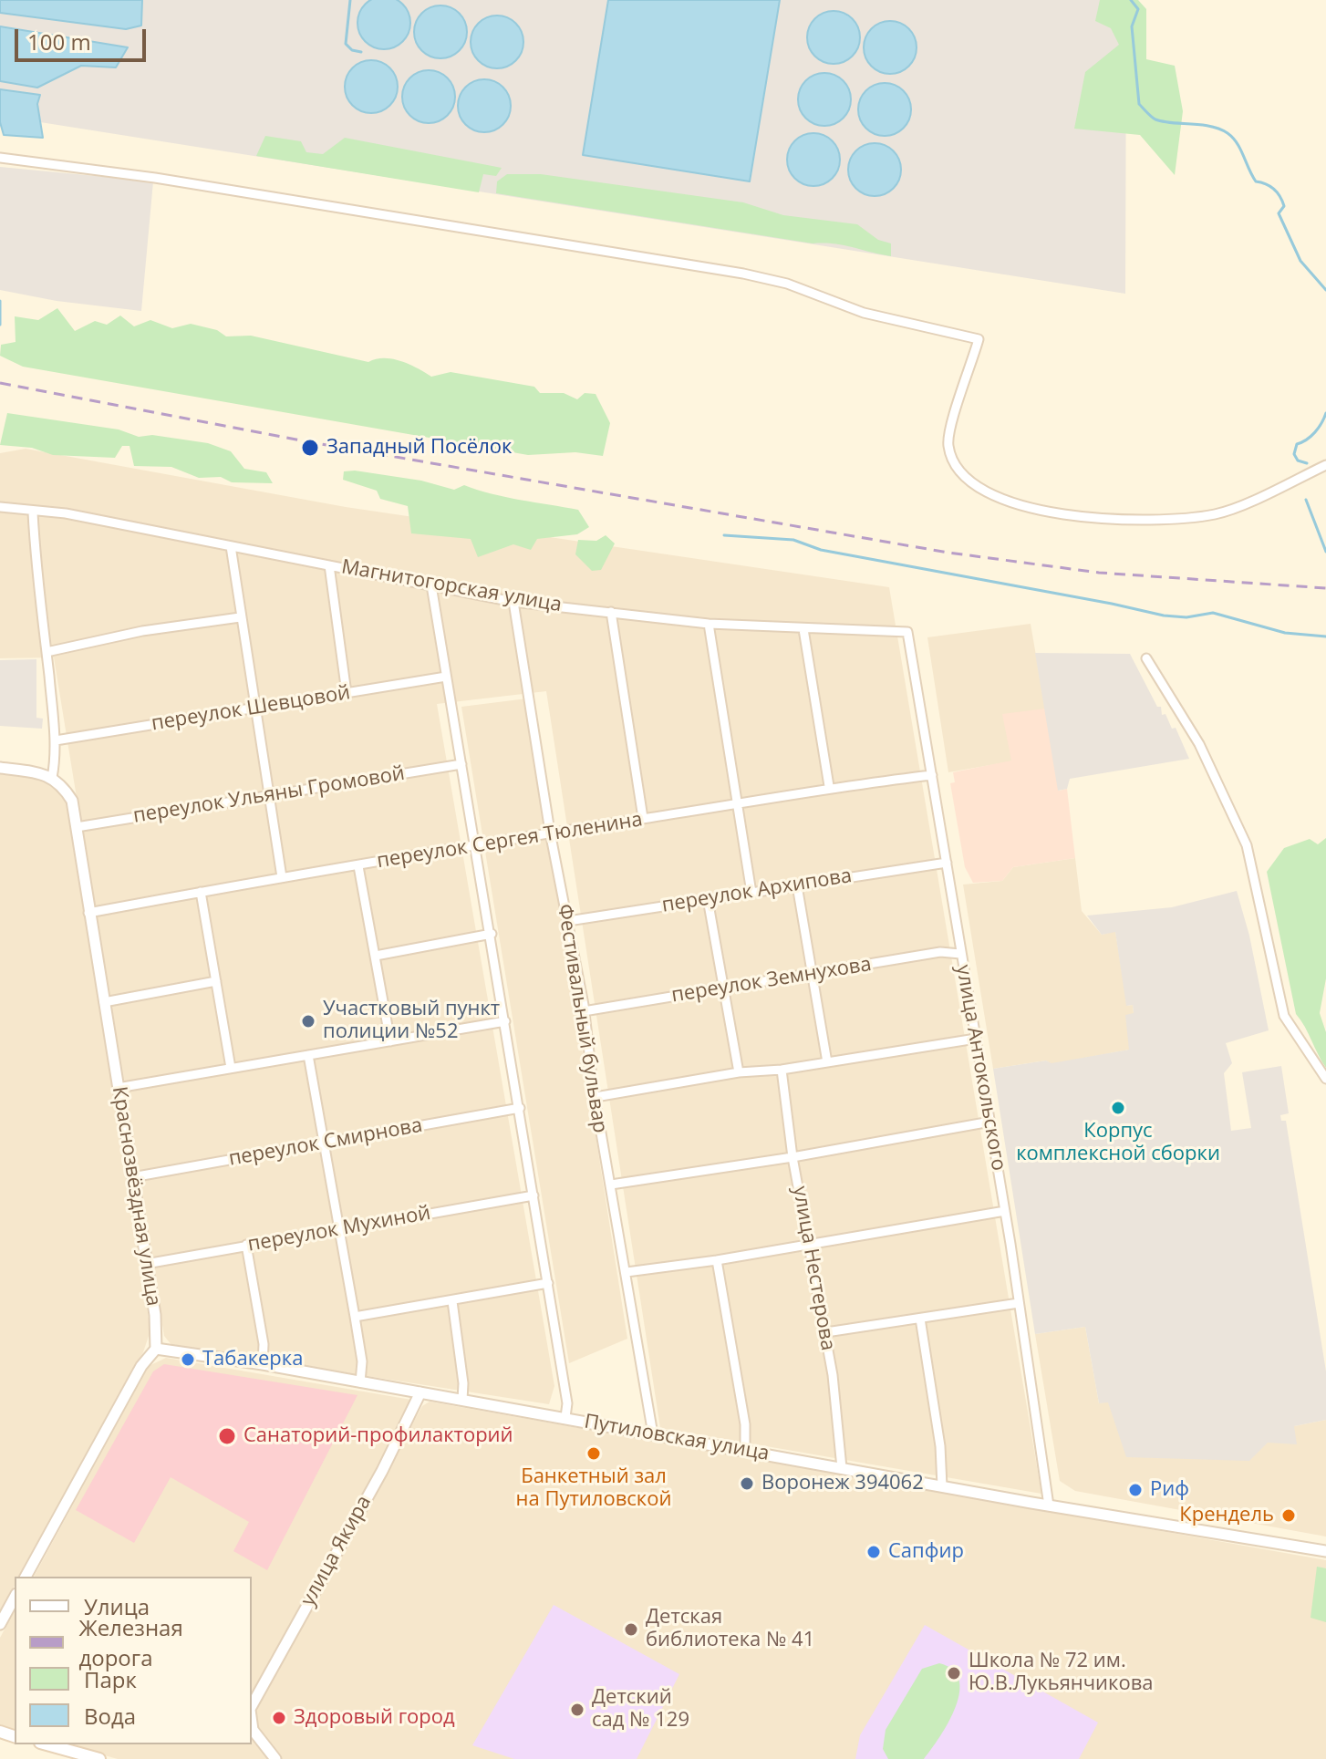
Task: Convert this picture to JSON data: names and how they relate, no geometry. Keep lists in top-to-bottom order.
{
  "streets": {
    "street": [
      "Магнитогорская улица",
      "переулок Шевцовой",
      "переулок Ульяны Громовой",
      "переулок Сергея Тюленина",
      "переулок Архипова",
      "переулок Земнухова",
      "Фестивальный бульвар",
      "улица Антокольского",
      "переулок Смирнова",
      "Краснозвёздная улица",
      "переулок Мухиной",
      "улица Нестерова",
      "Путиловская улица",
      "улица Якира"
    ]
  },
  "crossings": [
    ["Магнитогорская улица", "Фестивальный бульвар"],
    ["Магнитогорская улица", "улица Антокольского"],
    ["переулок Ульяны Громовой", "Краснозвёздная улица"],
    ["переулок Сергея Тюленина", "Фестивальный бульвар"],
    ["переулок Сергея Тюленина", "улица Антокольского"],
    ["переулок Сергея Тюленина", "Краснозвёздная улица"],
    ["переулок Архипова", "Фестивальный бульвар"],
    ["переулок Архипова", "улица Антокольского"],
    ["переулок Земнухова", "Фестивальный бульвар"],
    ["переулок Земнухова", "улица Антокольского"],
    ["Фестивальный бульвар", "Путиловская улица"],
    ["улица Антокольского", "Путиловская улица"],
    ["переулок Смирнова", "Краснозвёздная улица"],
    ["Краснозвёздная улица", "переулок Мухиной"],
    ["Краснозвёздная улица", "Путиловская улица"],
    ["улица Нестерова", "Путиловская улица"],
    ["Путиловская улица", "улица Якира"]
  ],
  "places": [
    "Западный Посёлок",
    "Участковый пункт полиции №52",
    "Корпус комплексной сборки",
    "Табакерка",
    "Cанаторий-профилакторий",
    "Банкетный зал на Путиловской",
    "Воронеж 394062",
    "Риф",
    "Крендель",
    "Сапфир",
    "Детская библиотека № 41",
    "Школа № 72 им. Ю.В.Лукьянчикова",
    "Детский сад № 129",
    "Здоровый город"
  ],
  "legend": [
    "Улица",
    "Железная дорога",
    "Парк",
    "Вода"
  ],
  "scale_bar": "100 m"
}
